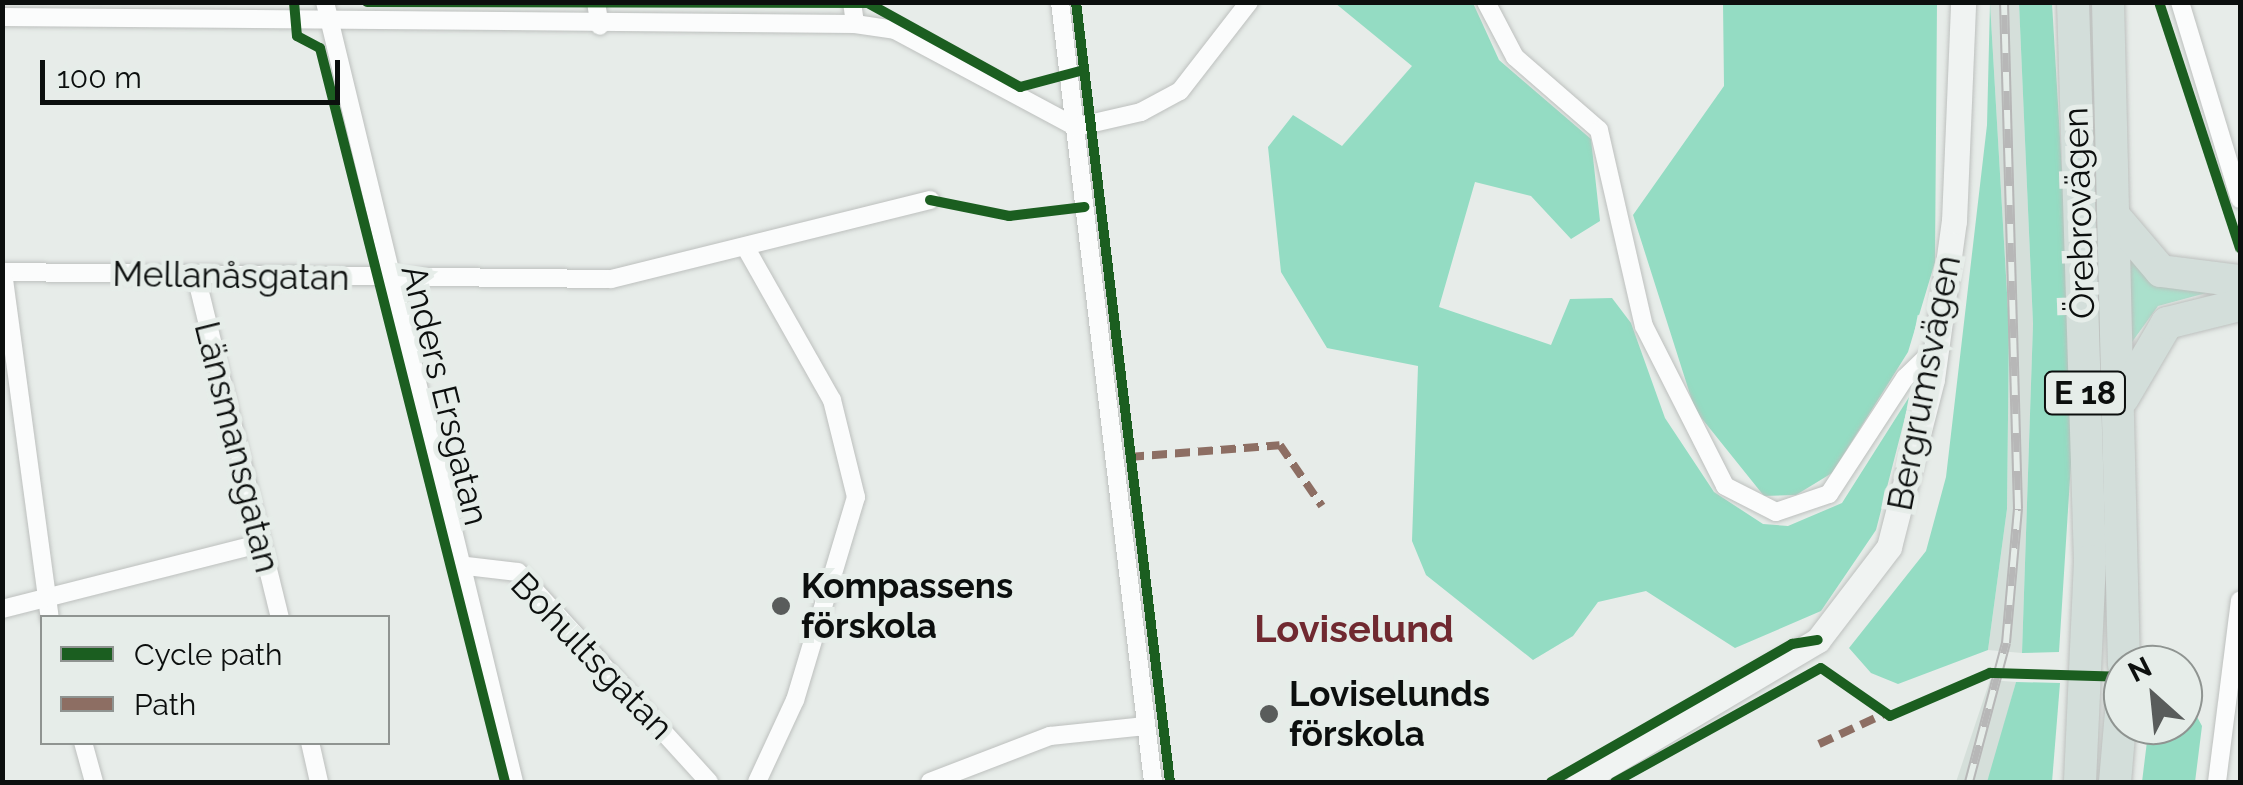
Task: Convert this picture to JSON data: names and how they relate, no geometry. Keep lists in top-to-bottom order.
{
  "streets": {
    "highway": ["Örebrovägen", "E 18"],
    "street": [
      "Mellanåsgatan",
      "Bergrumsvägen",
      "Anders Ersgatan",
      "Länsmansgatan",
      "Bohultsgatan"
    ]
  },
  "crossings": [
    ["Örebrovägen", "E 18"],
    ["Mellanåsgatan", "Anders Ersgatan"],
    ["Mellanåsgatan", "Länsmansgatan"],
    ["Anders Ersgatan", "Bohultsgatan"]
  ],
  "districts": ["Loviselund"],
  "places": ["Kompassens förskola", "Loviselunds förskola"],
  "legend": ["Cycle path", "Path"],
  "scale_bar": "100 m",
  "north": "top left"
}
